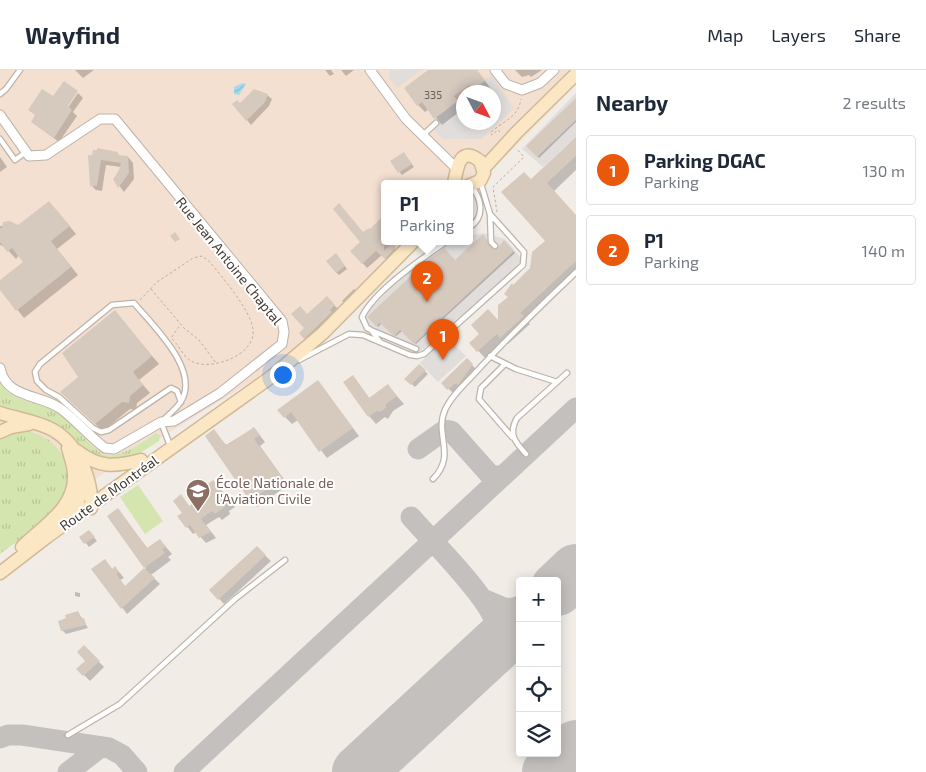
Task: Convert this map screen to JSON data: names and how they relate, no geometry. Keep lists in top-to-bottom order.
{
  "streets": {
    "main road": ["Route de Montréal"],
    "street": ["Rue Jean Antoine Chaptal"]
  },
  "places": {
    "school or university": ["École Nationale de l'Aviation Civile"]
  },
  "house_numbers": ["335"],
  "north": "bottom right",
  "page": {
    "header": "Wayfind",
    "nav": ["Map", "Layers", "Share"],
    "heading": ["Nearby", "2 results"],
    "list": [
      {
        "mark": "1",
        "name": "Parking DGAC",
        "note": "Parking",
        "value": "130 m"
      },
      {
        "mark": "2",
        "name": "P1",
        "note": "Parking",
        "value": "140 m"
      }
    ],
    "popup": ["P1", "Parking"],
    "pins": ["2", "1"],
    "map_buttons": ["+", "−"]
  }
}
